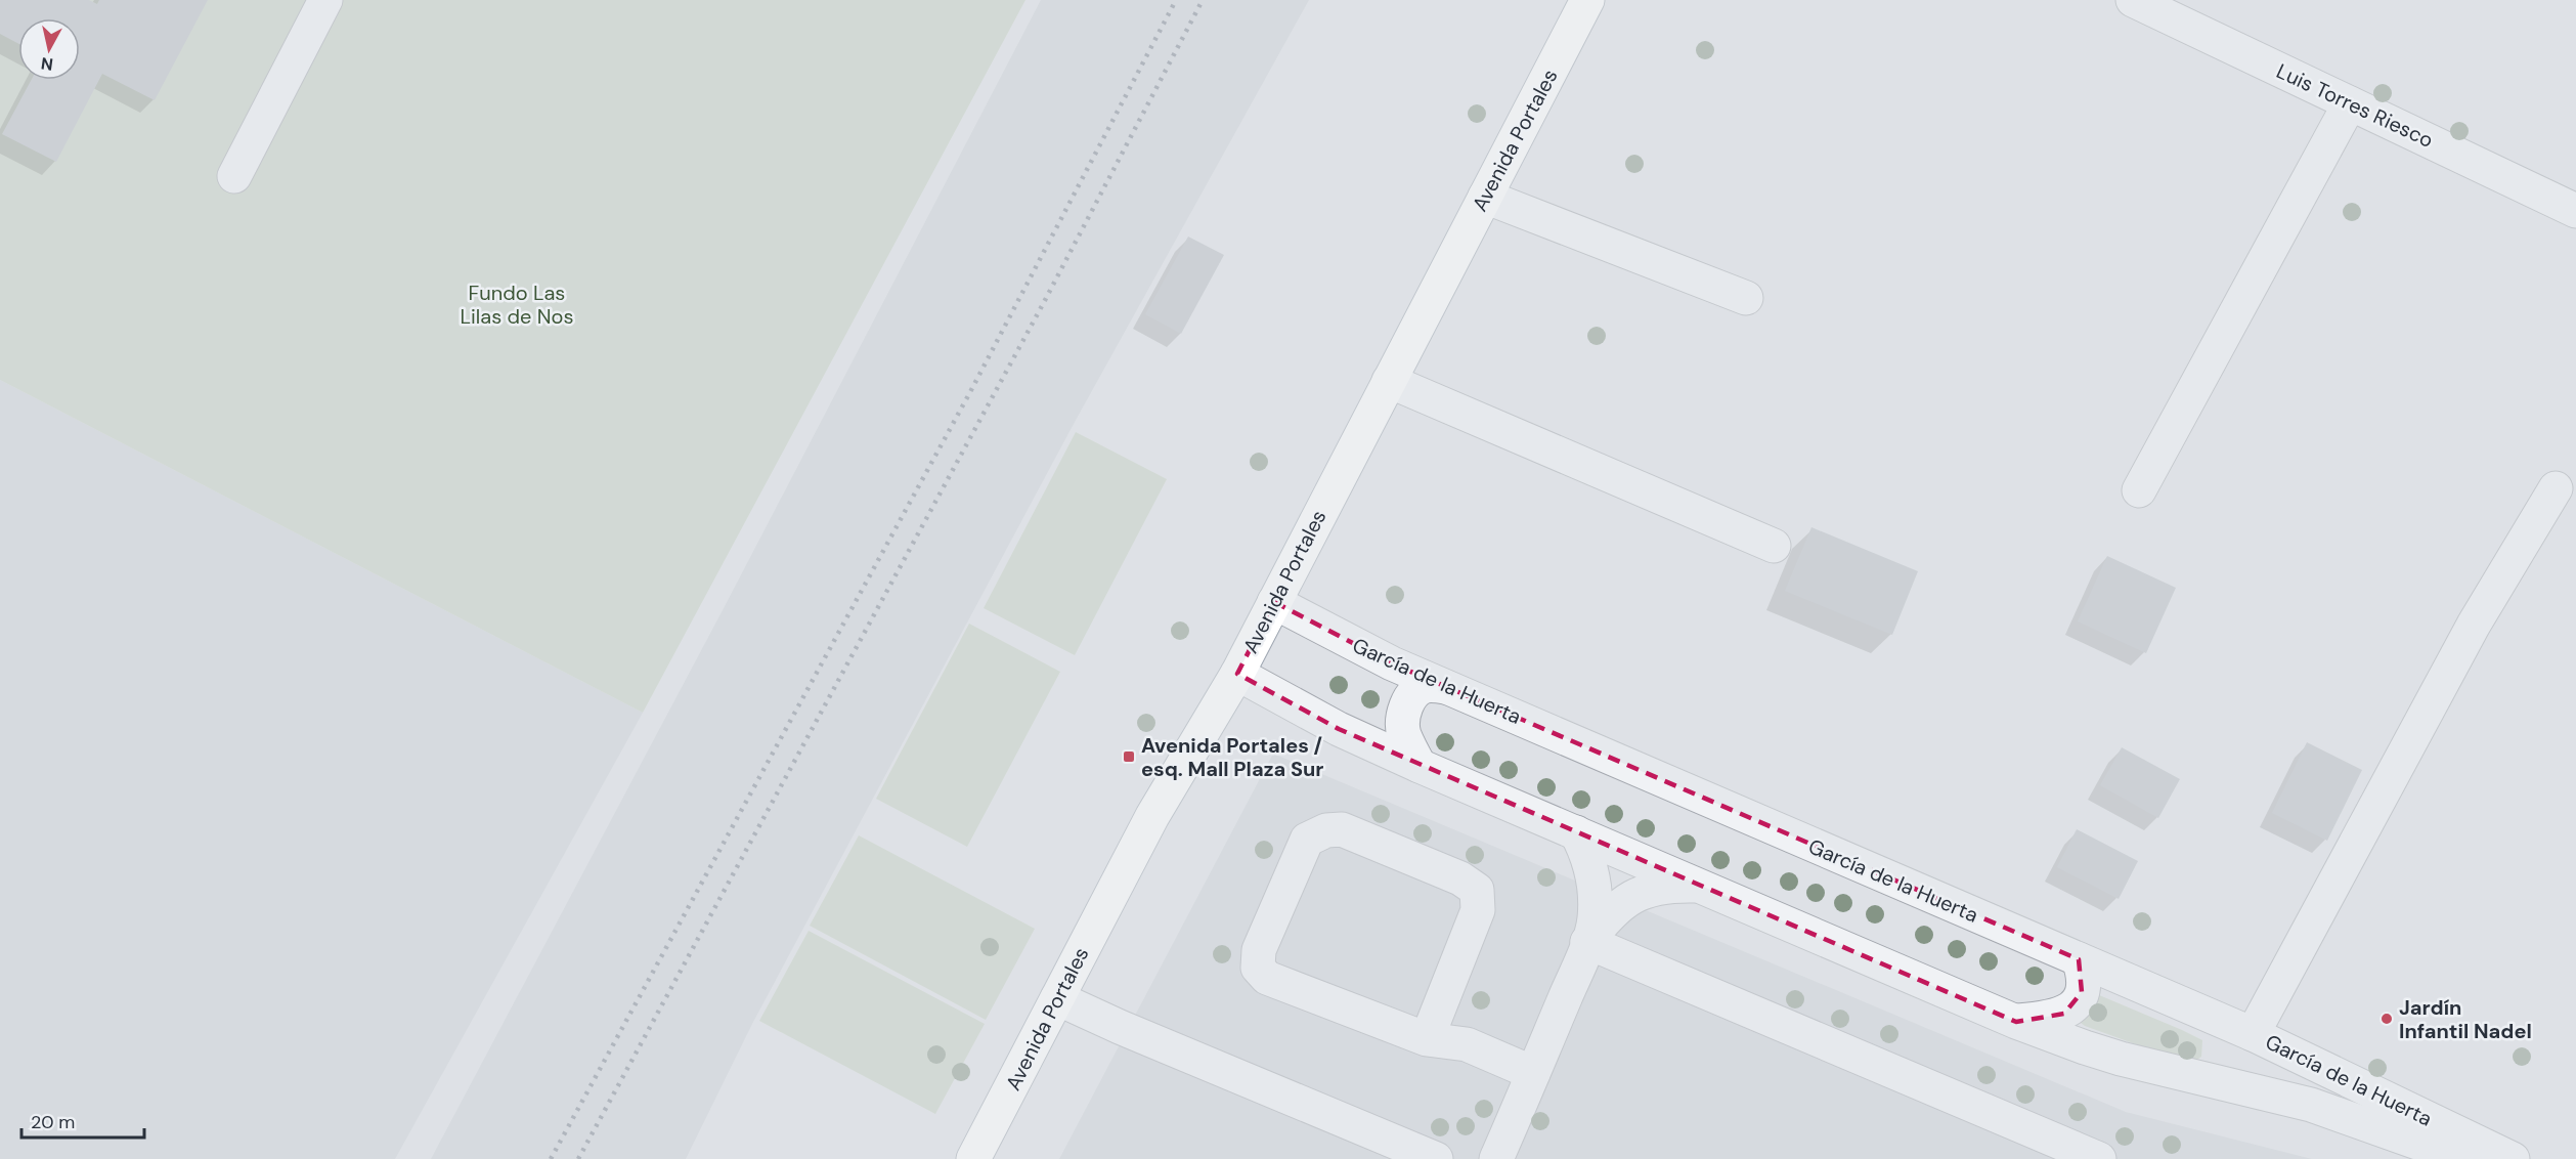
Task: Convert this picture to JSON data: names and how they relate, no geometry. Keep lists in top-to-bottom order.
{
  "streets": {
    "main road": ["Avenida Portales"],
    "street": ["Luis Torres Riesco", "García de la Huerta"]
  },
  "crossings": [
    ["Avenida Portales", "García de la Huerta"]
  ],
  "parks": ["Fundo Las Lilas de Nos"],
  "places": {
    "transit": ["Avenida Portales / esq. Mall Plaza Sur"],
    "other": ["Jardín Infantil Nadel"]
  },
  "scale_bar": "20 m",
  "north": "bottom"
}
